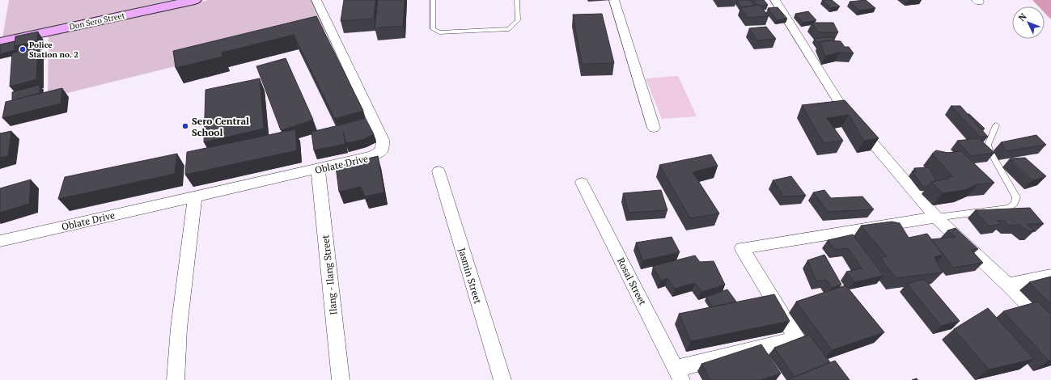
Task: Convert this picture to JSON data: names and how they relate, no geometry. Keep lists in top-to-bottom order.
{
  "streets": {
    "main road": ["Don Sero Street"],
    "street": [
      "Oblate Drive",
      "Ilang - Ilang Street",
      "Jasmin Street",
      "Rosal Street"
    ]
  },
  "crossings": [
    ["Oblate Drive", "Ilang - Ilang Street"]
  ],
  "places": ["Police Station no. 2", "Sero Central School"],
  "north": "top left"
}
